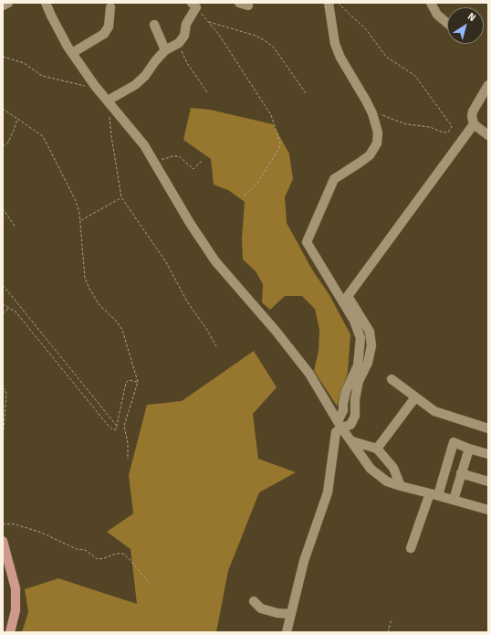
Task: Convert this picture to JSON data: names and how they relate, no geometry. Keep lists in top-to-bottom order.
{
  "north": "top right"
}
